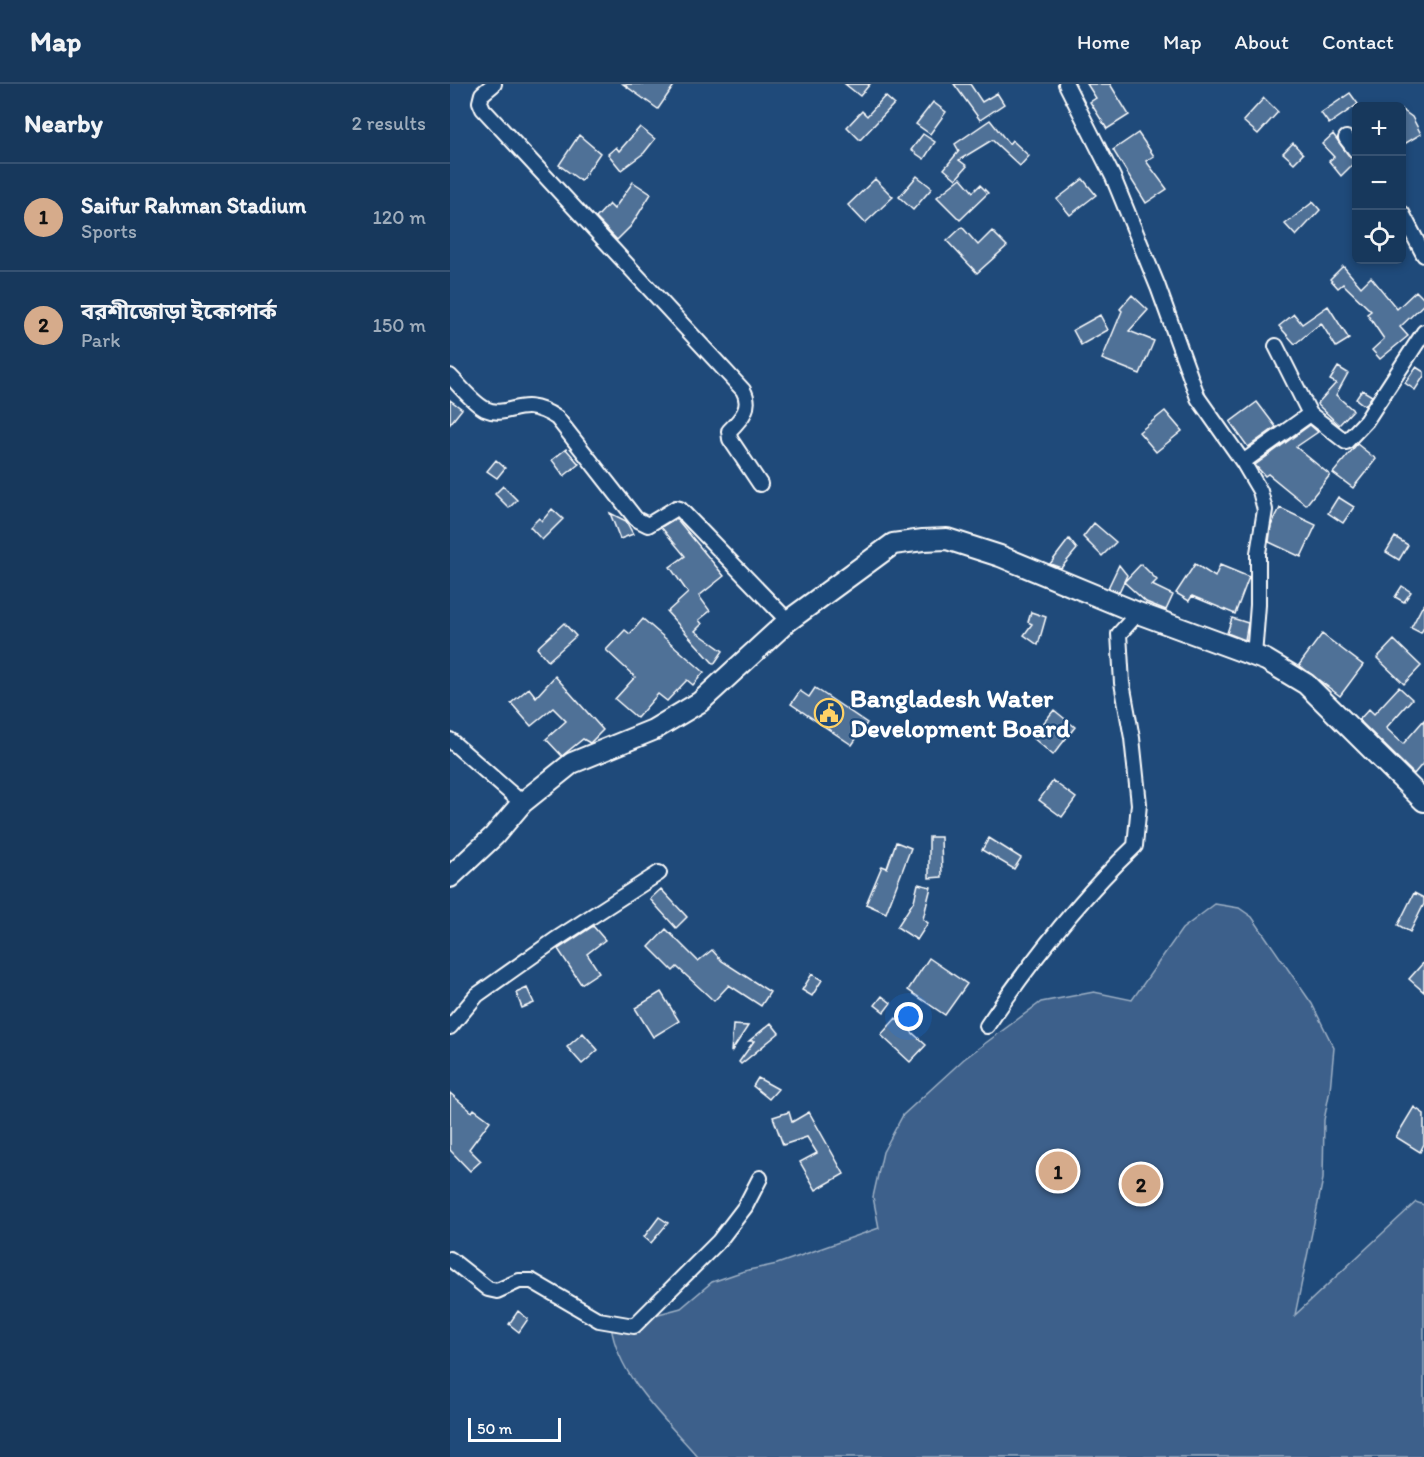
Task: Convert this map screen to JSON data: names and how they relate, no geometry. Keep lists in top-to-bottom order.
{
  "places": {
    "public building": ["Bangladesh Water Development Board"]
  },
  "scale_bar": "50 m",
  "page": {
    "header": "Map",
    "nav": [
      "Home",
      "Map",
      "About",
      "Contact"
    ],
    "heading": ["Nearby", "2 results"],
    "map_buttons": ["+", "−"],
    "list": [
      {
        "mark": "1",
        "name": "Saifur Rahman Stadium",
        "note": "Sports",
        "value": "120 m"
      },
      {
        "mark": "2",
        "name": "বরশীজোড়া ইকোপার্ক",
        "note": "Park",
        "value": "150 m"
      }
    ],
    "pins": ["1", "2"],
    "scale": "50 m"
  }
}
